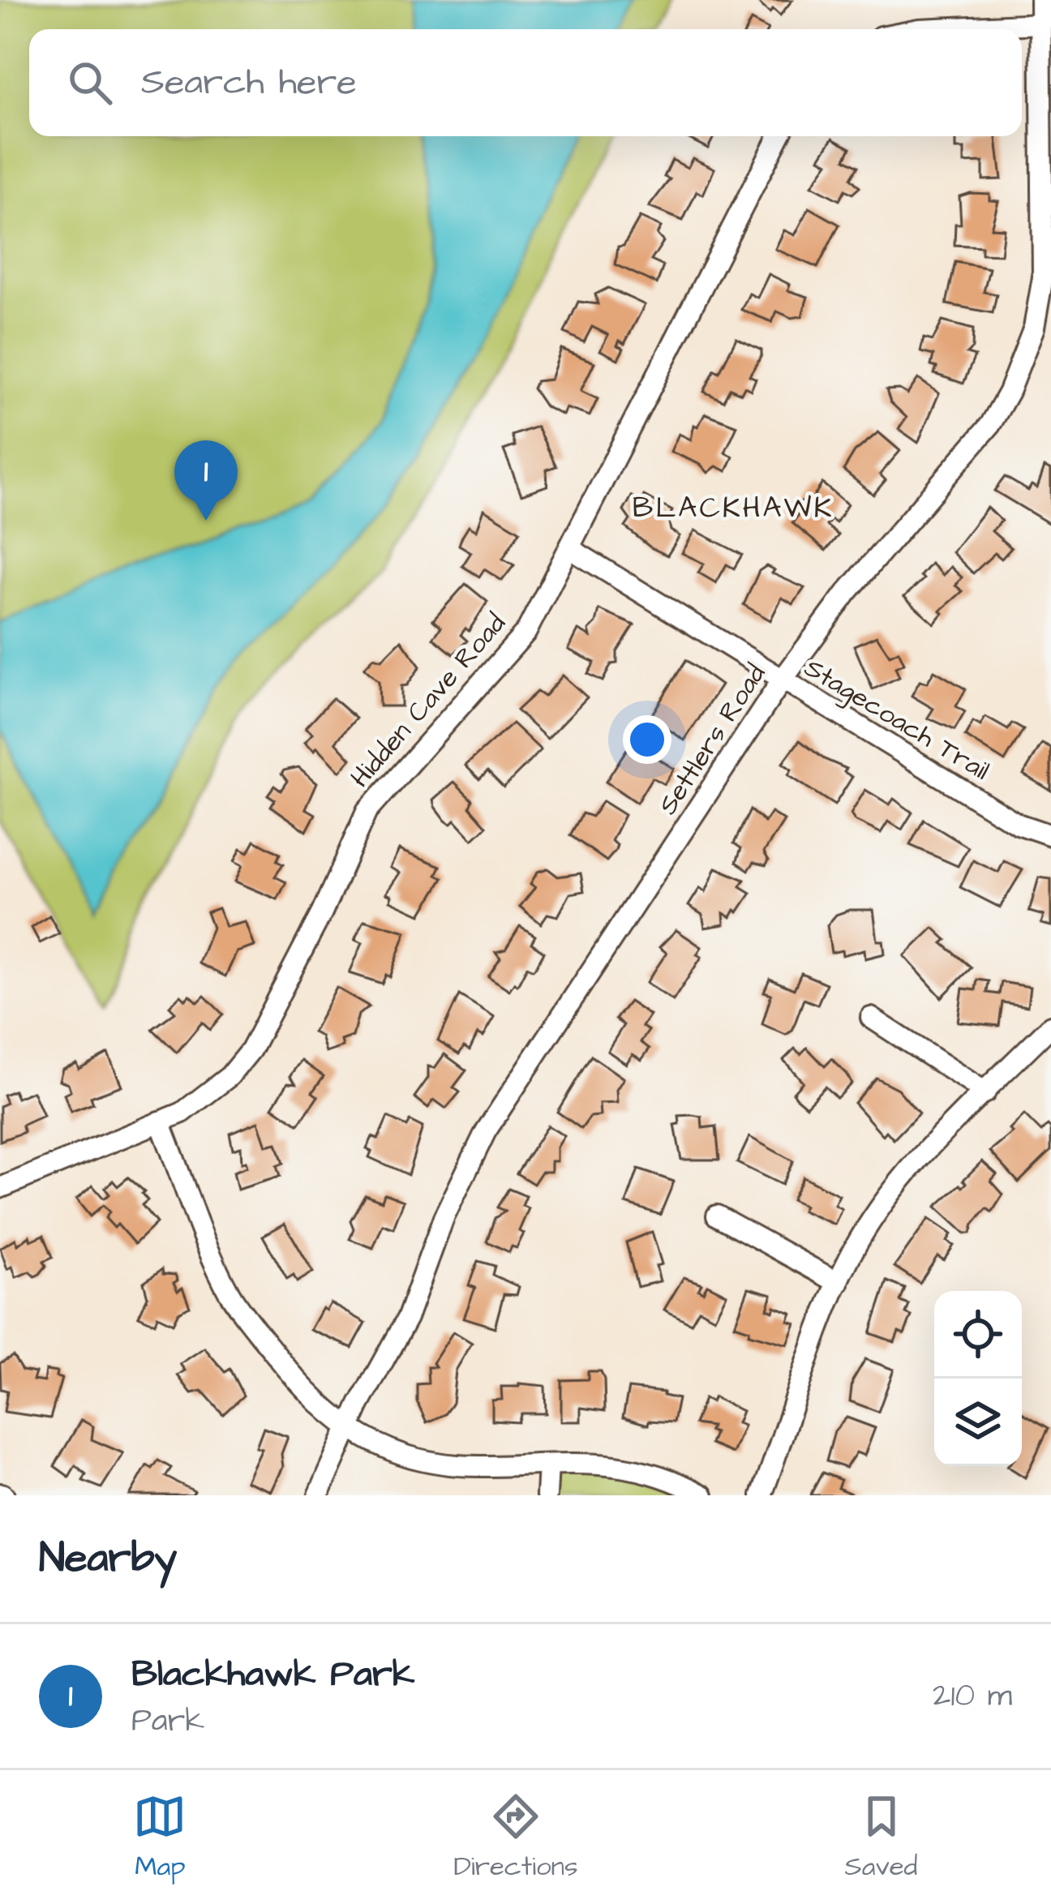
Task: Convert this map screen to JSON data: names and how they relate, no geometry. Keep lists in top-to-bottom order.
{
  "streets": {
    "street": ["Hidden Cave Road", "Stagecoach Trail", "Settlers Road"]
  },
  "crossings": [
    ["Hidden Cave Road", "Stagecoach Trail"],
    ["Stagecoach Trail", "Settlers Road"]
  ],
  "districts": ["BLACKHAWK"],
  "page": {
    "search": "Search here",
    "pins": "1",
    "heading": "Nearby",
    "list": [
      {
        "mark": "1",
        "name": "Blackhawk Park",
        "note": "Park",
        "value": "210 m"
      }
    ],
    "nav": ["Map", "Directions", "Saved"]
  }
}
